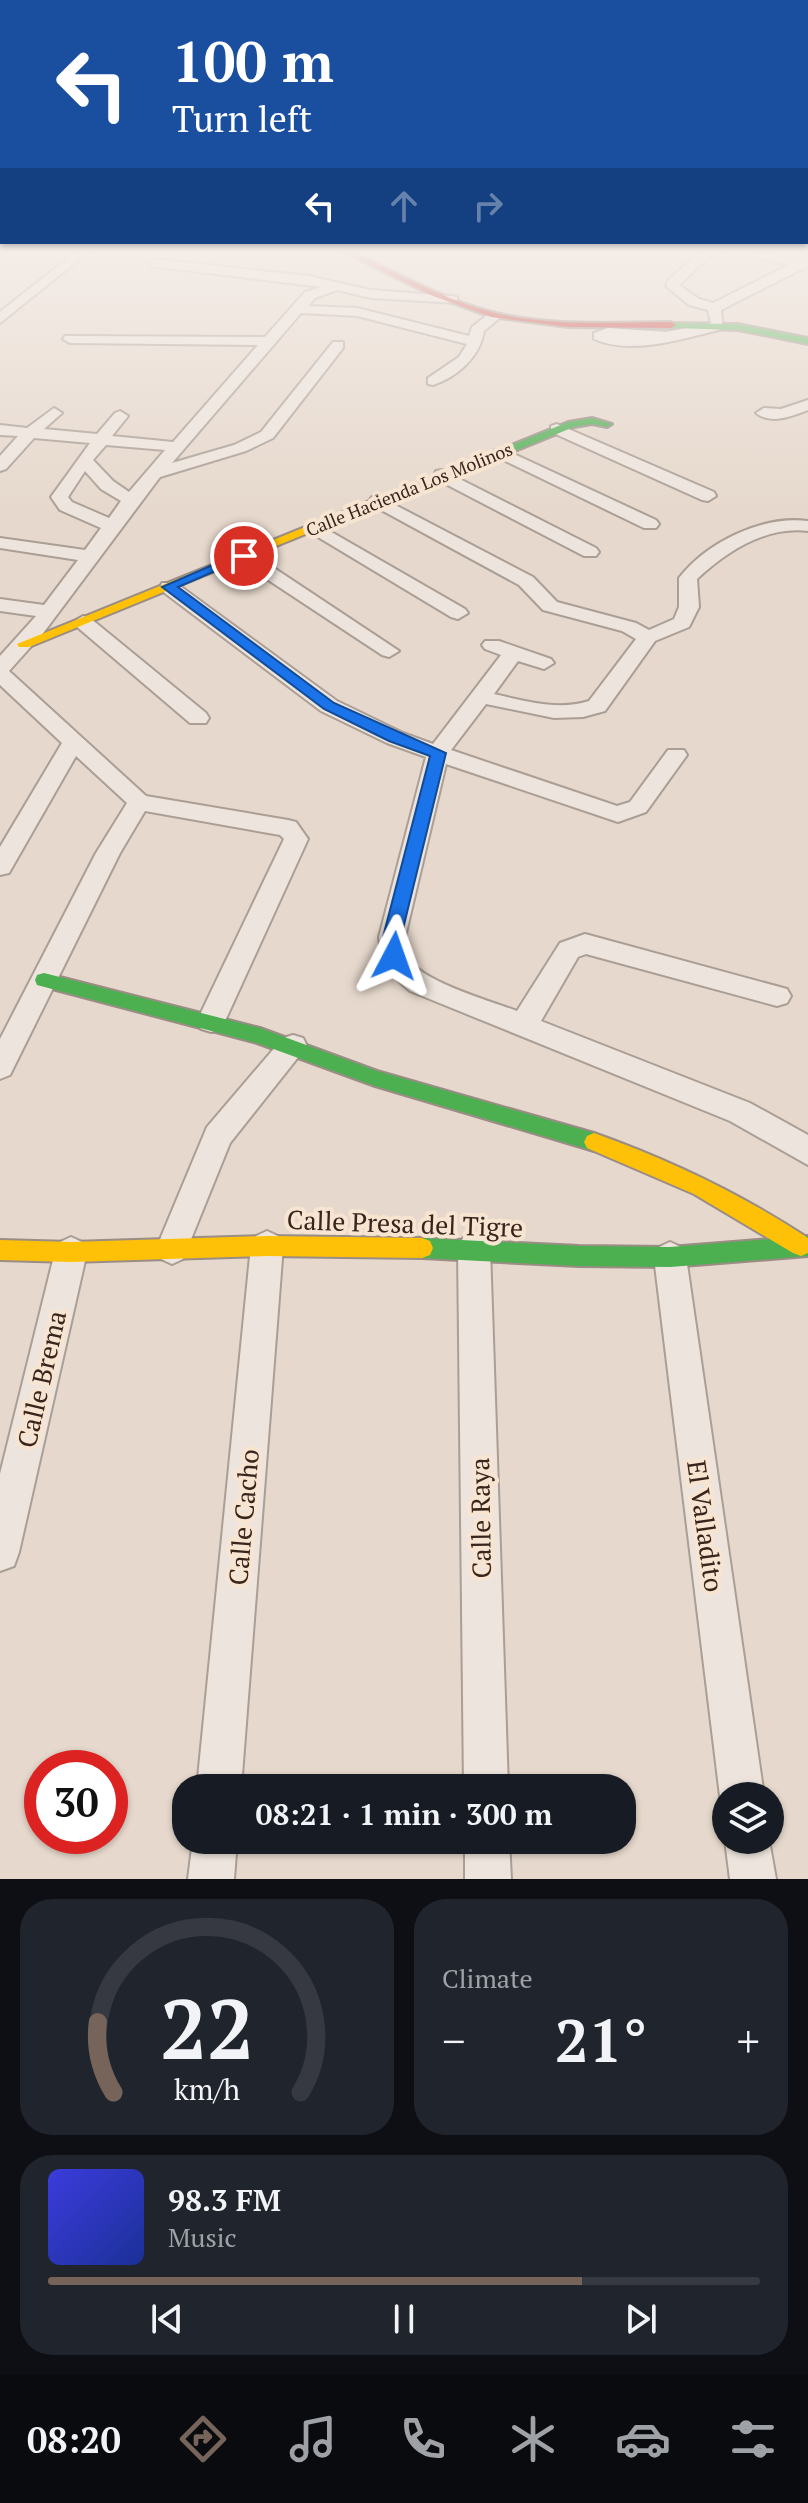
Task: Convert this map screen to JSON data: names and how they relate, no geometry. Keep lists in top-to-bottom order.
{
  "streets": {
    "street": [
      "Calle Hacienda Los Molinos",
      "Calle Presa del Tigre",
      "Calle Brema",
      "Calle Cacho",
      "Calle Raya",
      "El Valladito"
    ]
  },
  "crossings": [
    ["Calle Presa del Tigre", "Calle Brema"],
    ["Calle Presa del Tigre", "Calle Cacho"],
    ["Calle Presa del Tigre", "Calle Raya"],
    ["Calle Presa del Tigre", "El Valladito"]
  ],
  "page": {
    "turn": ["100 m", "Turn left"],
    "limit": "30",
    "trip": "08:21 · 1 min · 300 m",
    "tile": "Climate",
    "heat": ["−", "21°", "+"],
    "song": ["98.3 FM", "Music"],
    "tabs": "08:20",
    "gauge": ["22", "km/h"]
  }
}
